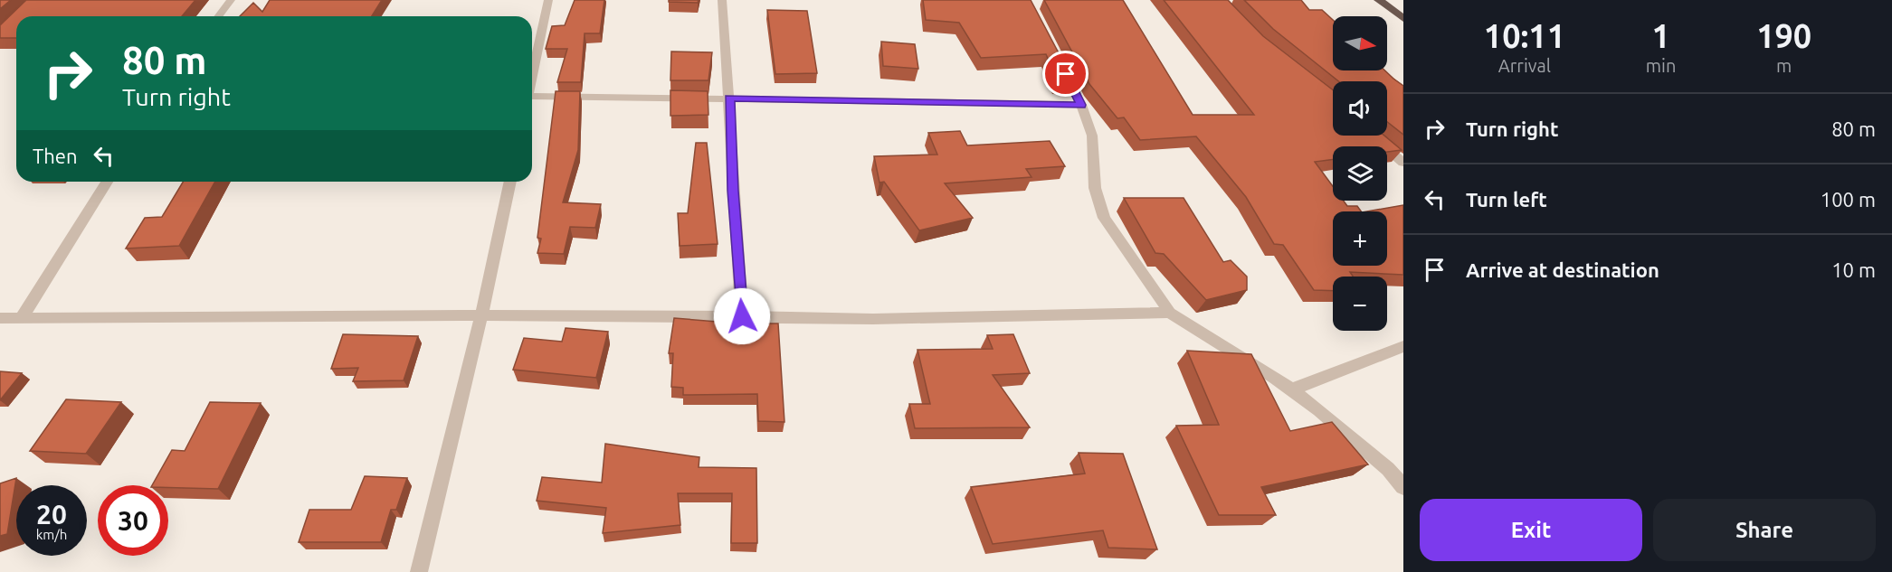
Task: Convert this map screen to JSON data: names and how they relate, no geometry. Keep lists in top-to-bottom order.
{
  "north": "right",
  "page": {
    "eta": [
      "10:11",
      "Arrival",
      "1",
      "min",
      "190",
      "m"
    ],
    "map_buttons": ["+", "−"],
    "turn": ["80 m", "Turn right"],
    "list": [
      {
        "name": "Turn right",
        "value": "80 m"
      },
      {
        "name": "Turn left",
        "value": "100 m"
      },
      {
        "name": "Arrive at destination",
        "value": "10 m"
      }
    ],
    "then": "Then",
    "speed": "20 km/h",
    "limit": "30",
    "buttons": ["Exit", "Share"]
  }
}
